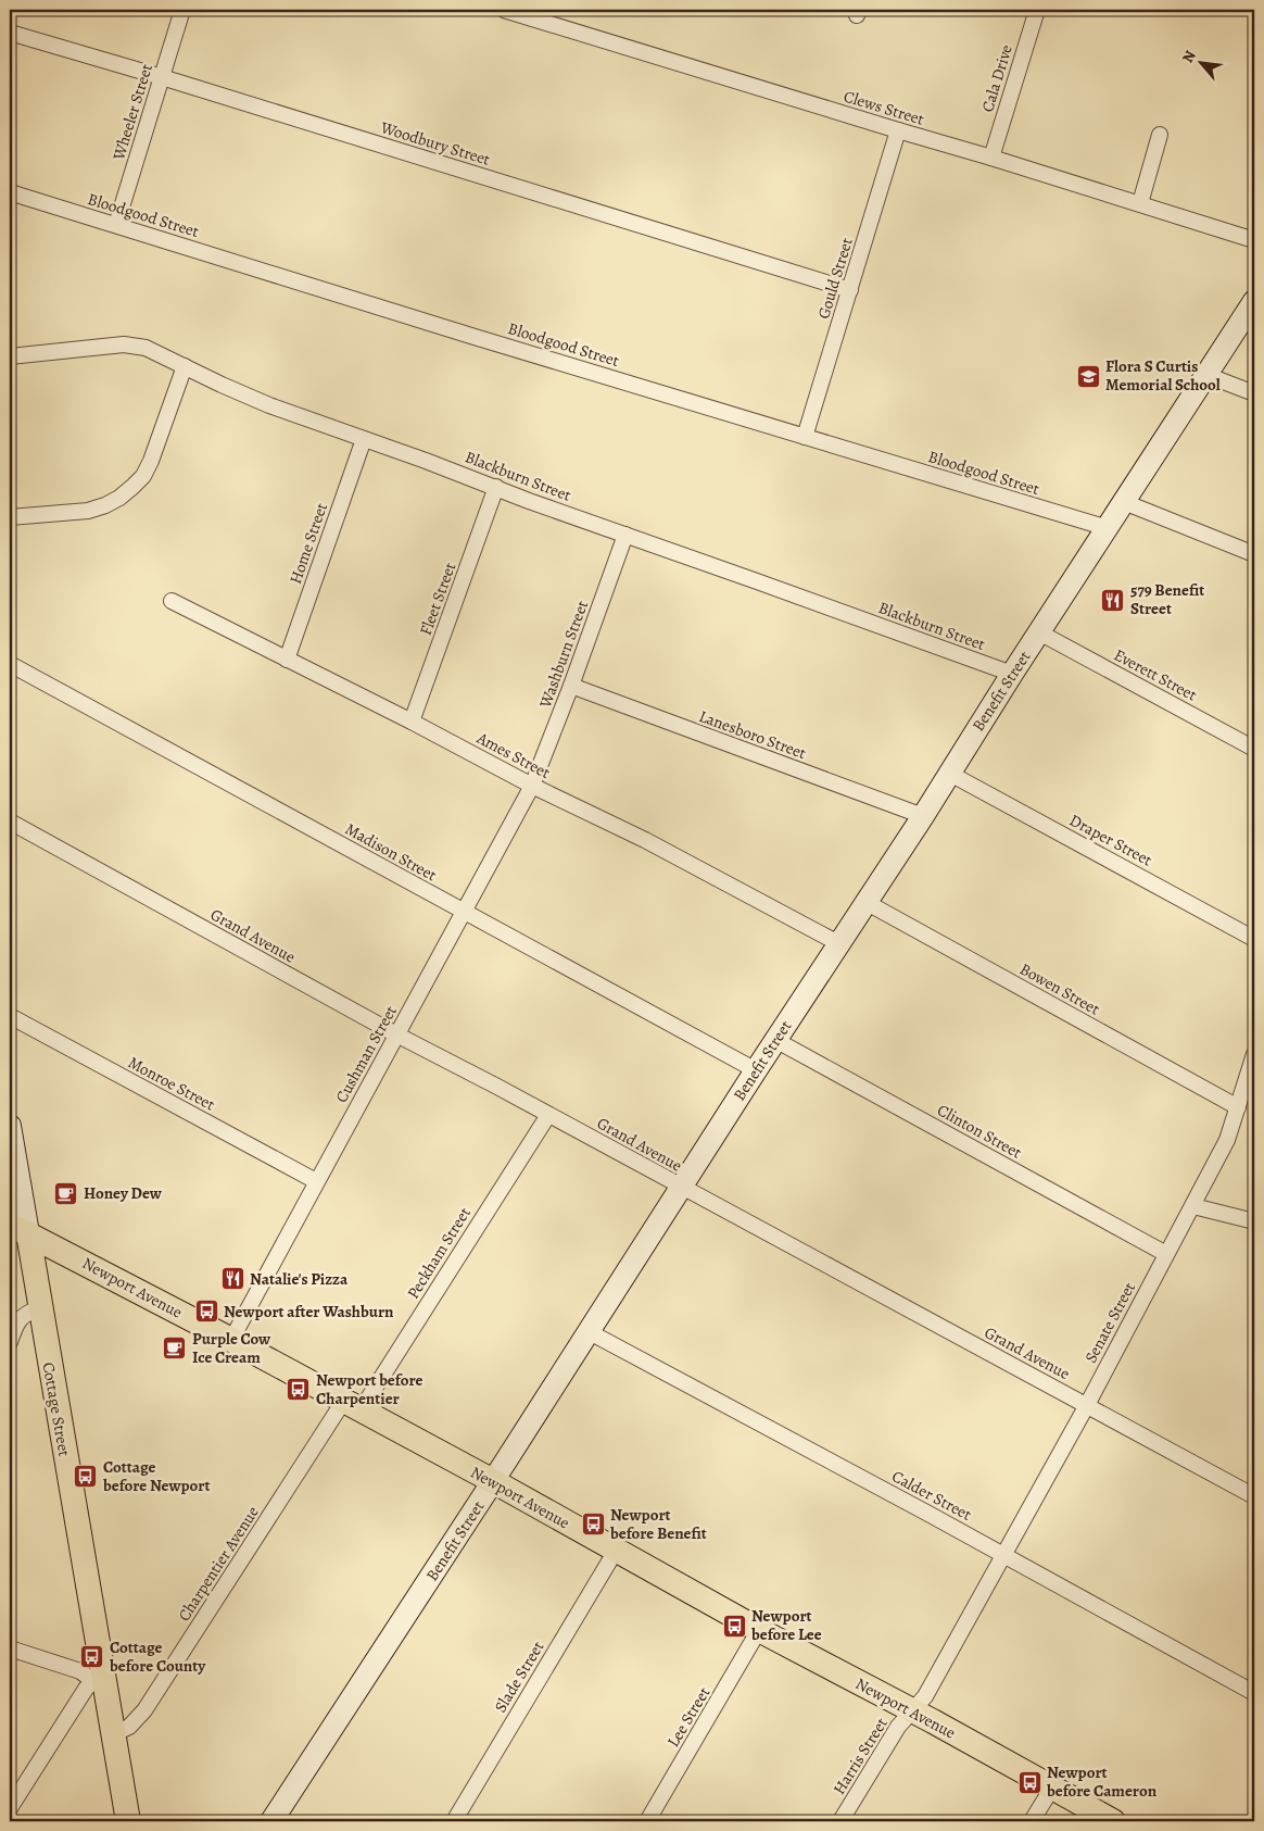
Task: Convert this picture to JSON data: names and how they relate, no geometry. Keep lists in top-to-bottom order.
{
  "streets": {
    "main road": ["Newport Avenue", "Cottage Street"],
    "street": [
      "Cala Drive",
      "Clews Street",
      "Wheeler Street",
      "Woodbury Street",
      "Bloodgood Street",
      "Gould Street",
      "Blackburn Street",
      "Home Street",
      "Fleet Street",
      "Washburn Street",
      "Everett Street",
      "Benefit Street",
      "Lanesboro Street",
      "Ames Street",
      "Draper Street",
      "Madison Street",
      "Grand Avenue",
      "Bowen Street",
      "Cushman Street",
      "Monroe Street",
      "Clinton Street",
      "Peckham Street",
      "Senate Street",
      "Calder Street",
      "Charpentier Avenue",
      "Slade Street",
      "Lee Street",
      "Harris Street"
    ]
  },
  "crossings": [
    ["Cala Drive", "Clews Street"],
    ["Clews Street", "Gould Street"],
    ["Wheeler Street", "Woodbury Street"],
    ["Wheeler Street", "Bloodgood Street"],
    ["Woodbury Street", "Gould Street"],
    ["Bloodgood Street", "Gould Street"],
    ["Bloodgood Street", "Benefit Street"],
    ["Blackburn Street", "Home Street"],
    ["Blackburn Street", "Fleet Street"],
    ["Blackburn Street", "Washburn Street"],
    ["Blackburn Street", "Benefit Street"],
    ["Home Street", "Ames Street"],
    ["Fleet Street", "Ames Street"],
    ["Washburn Street", "Lanesboro Street"],
    ["Washburn Street", "Ames Street"],
    ["Washburn Street", "Cushman Street"],
    ["Everett Street", "Benefit Street"],
    ["Benefit Street", "Lanesboro Street"],
    ["Benefit Street", "Ames Street"],
    ["Benefit Street", "Draper Street"],
    ["Benefit Street", "Madison Street"],
    ["Benefit Street", "Grand Avenue"],
    ["Benefit Street", "Bowen Street"],
    ["Benefit Street", "Clinton Street"],
    ["Benefit Street", "Newport Avenue"],
    ["Benefit Street", "Calder Street"],
    ["Ames Street", "Cushman Street"],
    ["Madison Street", "Cushman Street"],
    ["Grand Avenue", "Cushman Street"],
    ["Grand Avenue", "Peckham Street"],
    ["Grand Avenue", "Senate Street"],
    ["Bowen Street", "Senate Street"],
    ["Cushman Street", "Monroe Street"],
    ["Cushman Street", "Newport Avenue"],
    ["Clinton Street", "Senate Street"],
    ["Peckham Street", "Newport Avenue"],
    ["Peckham Street", "Charpentier Avenue"],
    ["Newport Avenue", "Senate Street"],
    ["Newport Avenue", "Cottage Street"],
    ["Newport Avenue", "Charpentier Avenue"],
    ["Newport Avenue", "Slade Street"],
    ["Newport Avenue", "Lee Street"],
    ["Newport Avenue", "Harris Street"],
    ["Senate Street", "Calder Street"],
    ["Senate Street", "Harris Street"],
    ["Cottage Street", "Charpentier Avenue"]
  ],
  "places": {
    "school or university": ["Flora S Curtis Memorial School"],
    "restaurant": ["579 Benefit Street", "Natalie's Pizza"],
    "cafe": ["Honey Dew", "Purple Cow Ice Cream"],
    "bus stop": [
      "Newport after Washburn",
      "Newport before Charpentier",
      "Cottage before Newport",
      "Newport before Benefit",
      "Newport before Lee",
      "Cottage before County",
      "Newport before Cameron"
    ]
  },
  "north": "top left"
}
